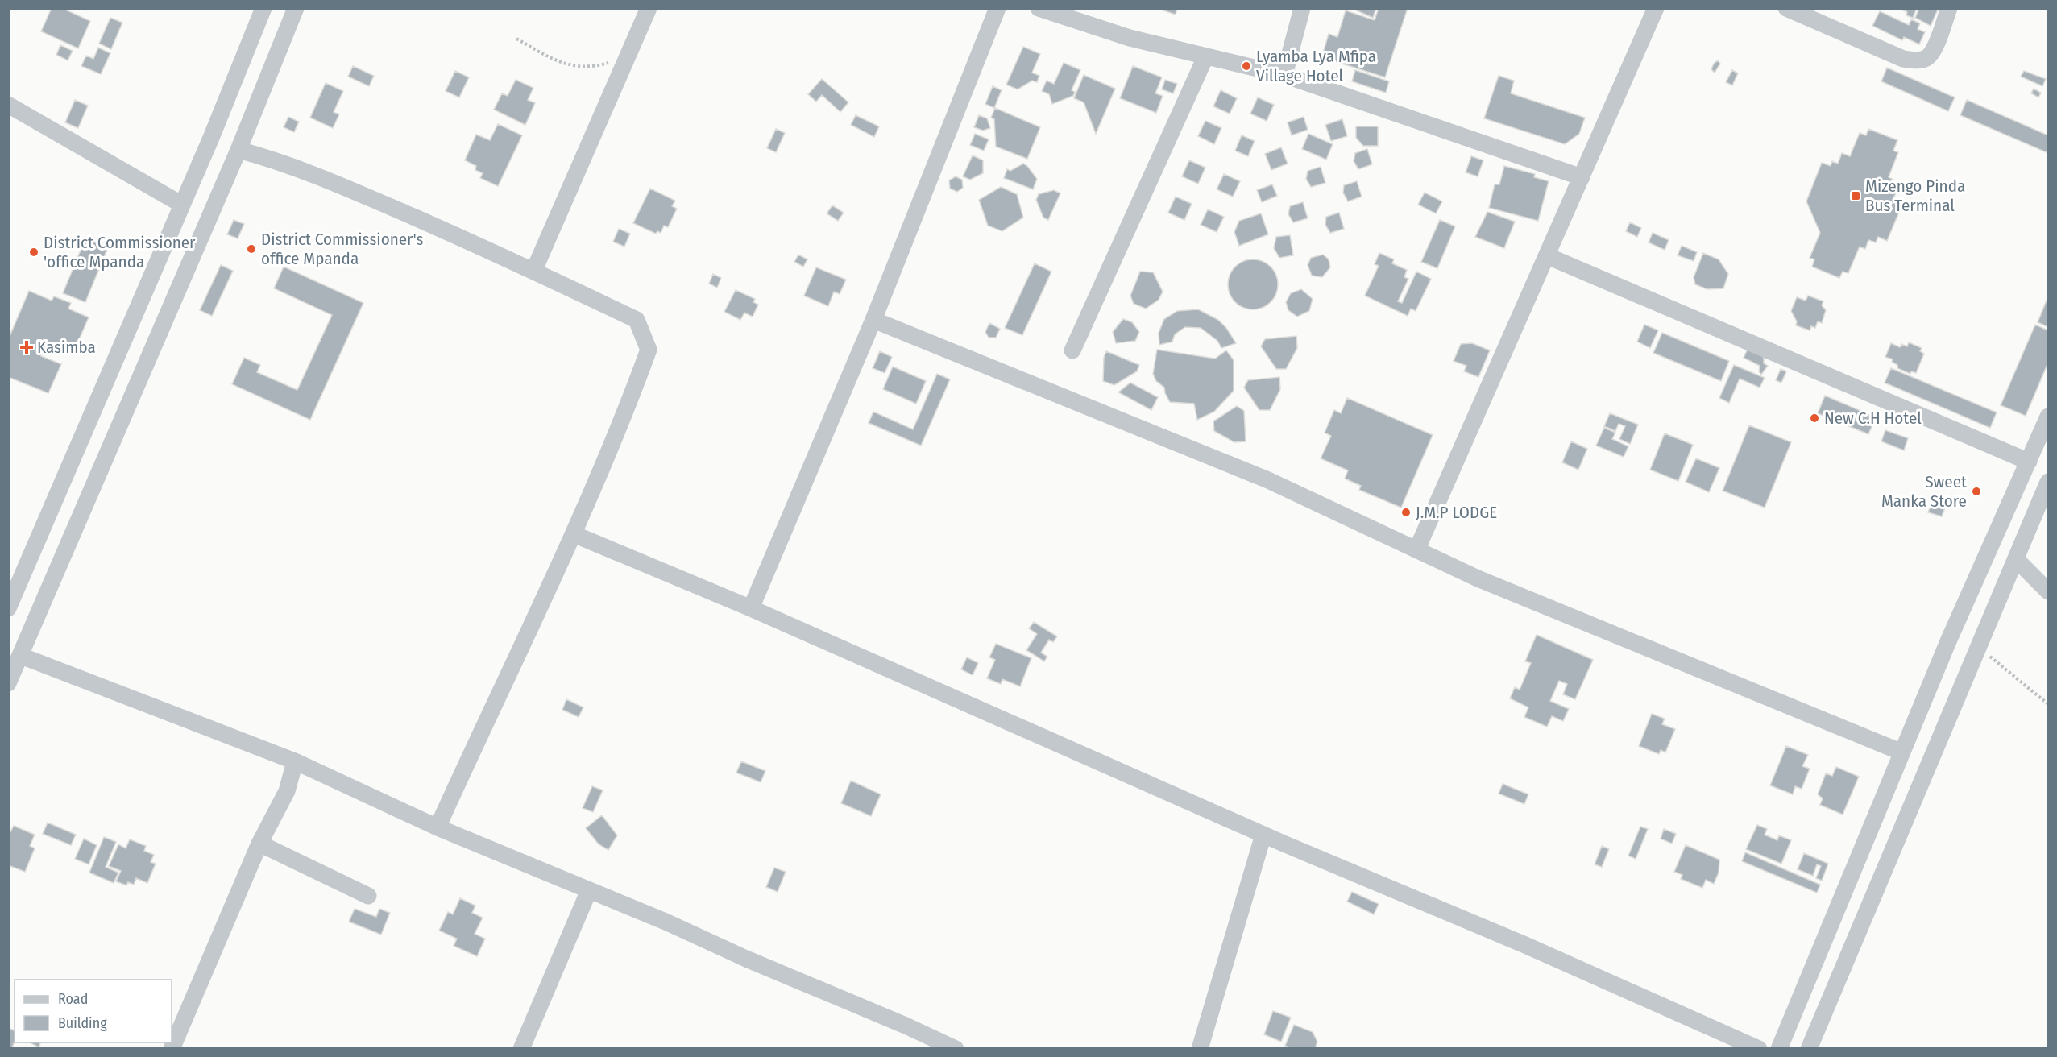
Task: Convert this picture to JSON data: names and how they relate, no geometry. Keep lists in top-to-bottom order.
{
  "places": {
    "other": [
      "Lyamba Lya Mfipa Village Hotel",
      "District Commissioner's office Mpanda",
      "District Commissioner 'office Mpanda",
      "New C.H Hotel",
      "Sweet Manka Store",
      "J.M.P LODGE"
    ],
    "transit": ["Mizengo Pinda Bus Terminal"],
    "health": ["Kasimba"]
  },
  "legend": ["Road", "Building"]
}
